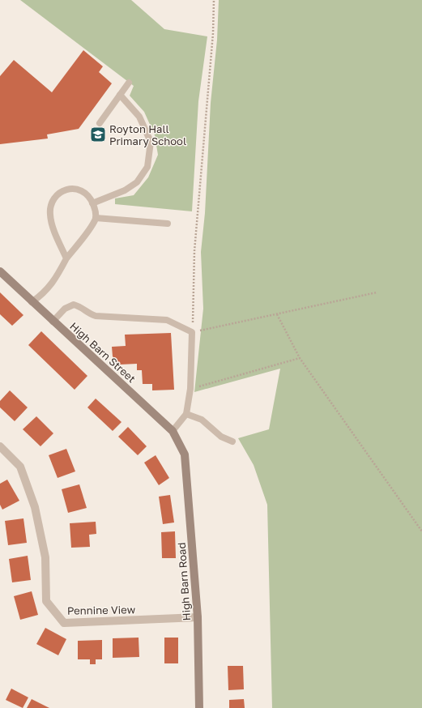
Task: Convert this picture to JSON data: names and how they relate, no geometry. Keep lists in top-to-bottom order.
{
  "streets": {
    "street": ["High Barn Street", "High Barn Road", "Pennine View"]
  },
  "crossings": [
    ["High Barn Street", "High Barn Road"],
    ["High Barn Road", "Pennine View"]
  ],
  "places": {
    "school or university": ["Royton Hall Primary School"]
  }
}
